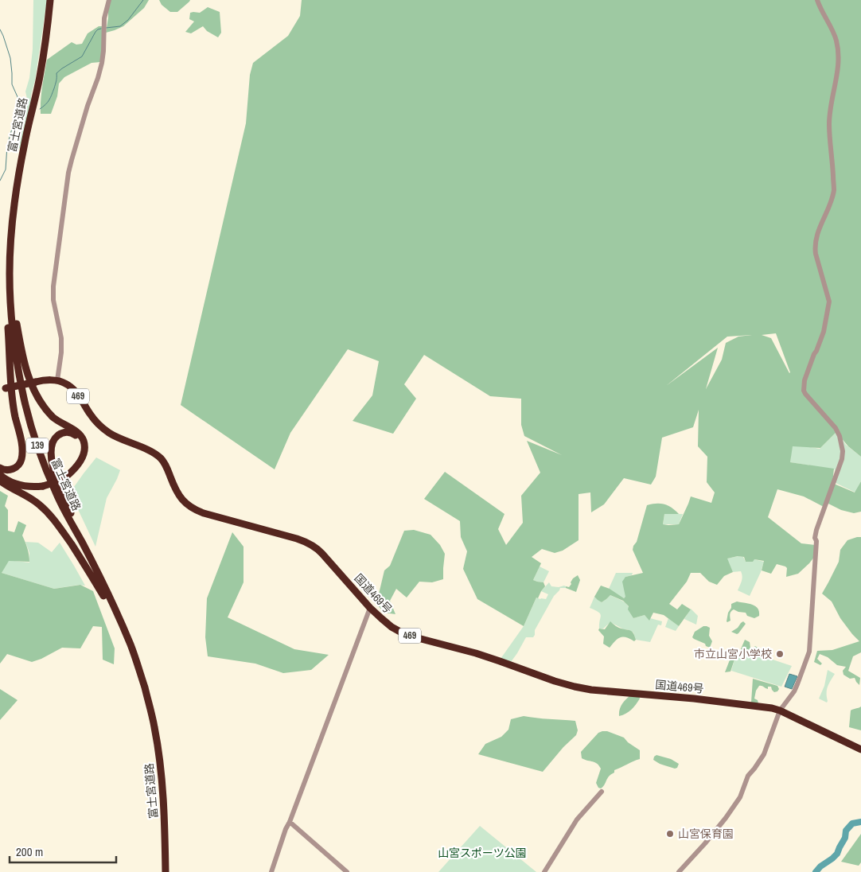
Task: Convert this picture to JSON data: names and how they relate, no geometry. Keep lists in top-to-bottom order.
{
  "streets": {
    "highway": [
      "富士宮道路",
      "469",
      "139",
      "国道469号"
    ]
  },
  "crossings": [
    ["469", "国道469号"]
  ],
  "parks": ["山宮スポーツ公園"],
  "places": ["市立山宮小学校", "山宮保育園"],
  "scale_bar": "200 m"
}
